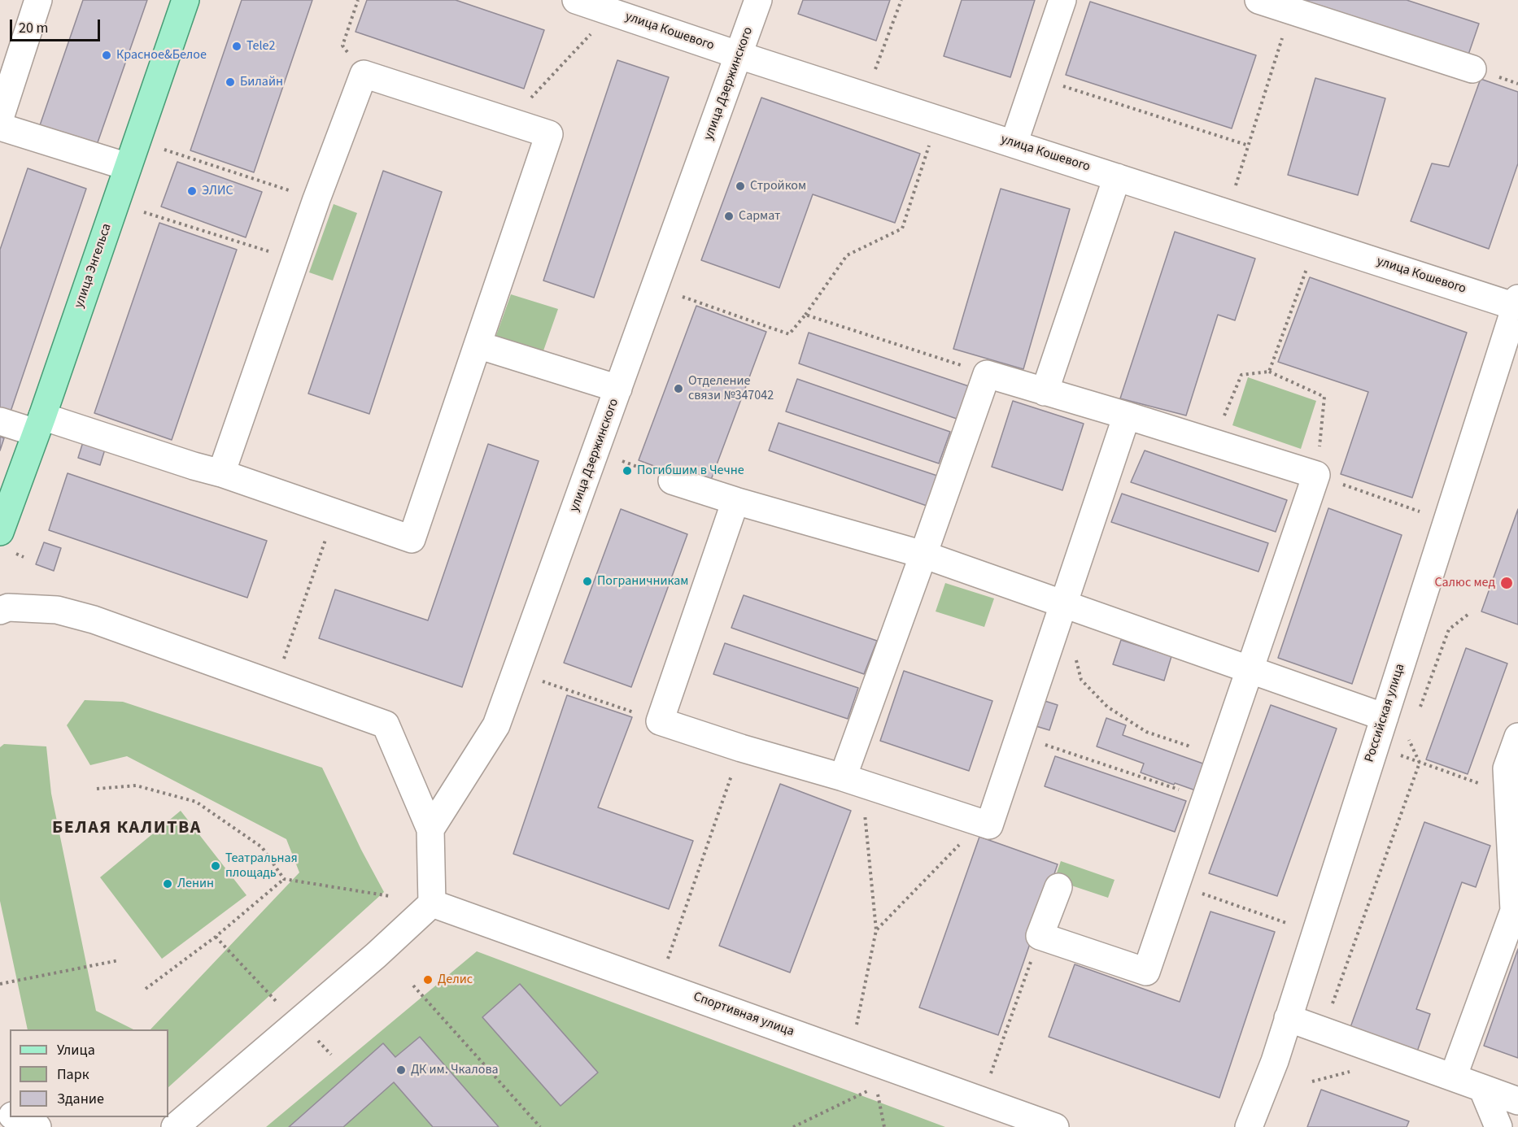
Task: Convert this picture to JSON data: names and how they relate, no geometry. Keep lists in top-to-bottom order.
{
  "streets": {
    "main road": ["улица Энгельса"],
    "street": [
      "улица Кошевого",
      "улица Дзержинского",
      "Российская улица",
      "Спортивная улица"
    ]
  },
  "crossings": [
    ["улица Кошевого", "улица Дзержинского"],
    ["улица Кошевого", "Российская улица"]
  ],
  "districts": ["БЕЛАЯ КАЛИТВА"],
  "places": [
    "Tele2",
    "Красное&Белое",
    "Билайн",
    "Стройком",
    "ЭЛИС",
    "Сармат",
    "Отделение связи №347042",
    "Погибшим в Чечне",
    "Пограничникам",
    "Салюc мед",
    "Театральная площадь",
    "Ленин",
    "Делис",
    "ДК им. Чкалова"
  ],
  "legend": ["Улица", "Парк", "Здание"],
  "scale_bar": "20 m"
}
